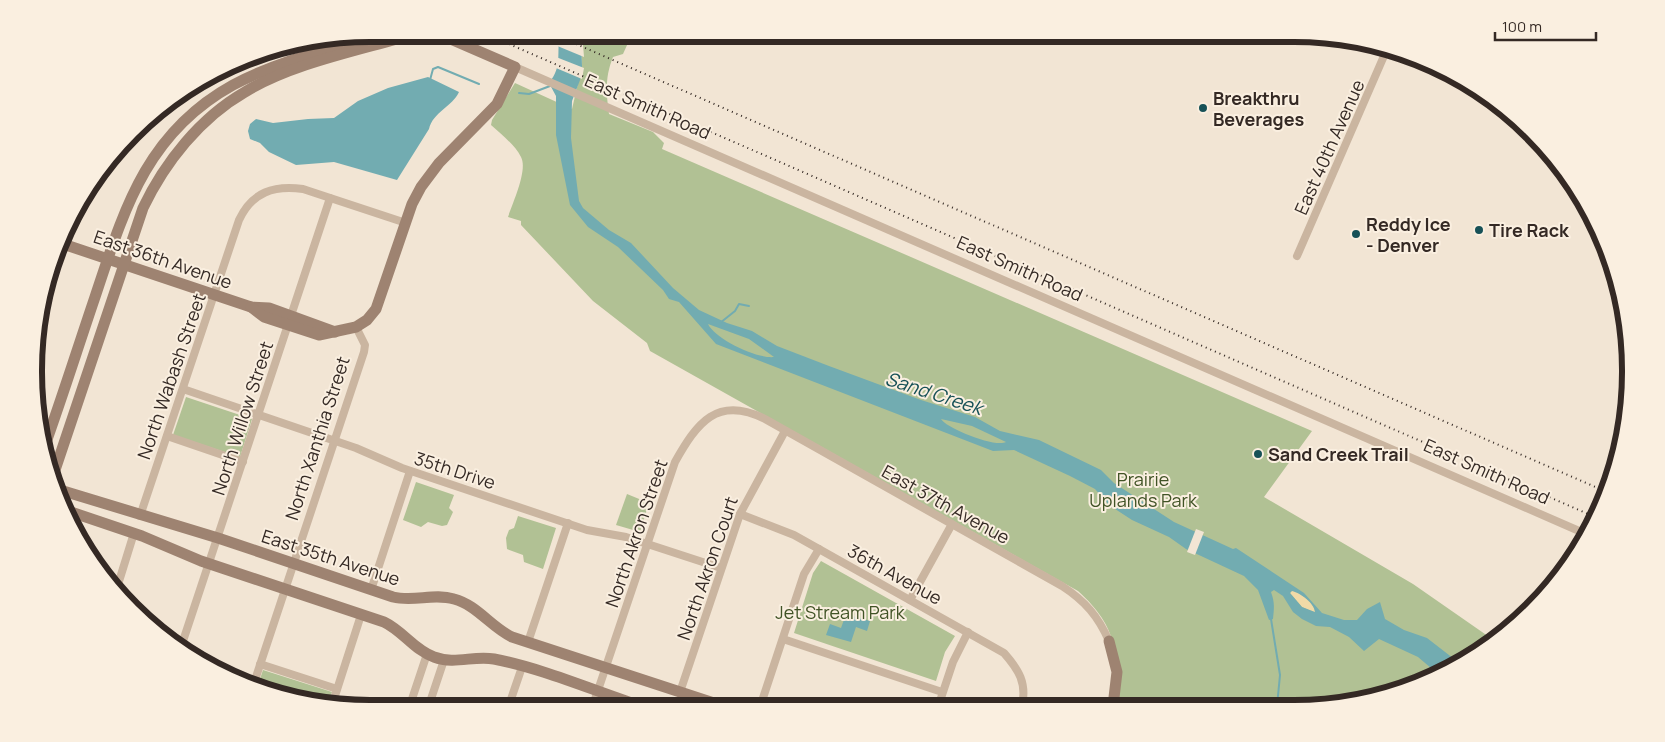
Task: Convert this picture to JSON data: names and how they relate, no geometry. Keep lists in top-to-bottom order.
{
  "streets": {
    "street": [
      "East Smith Road",
      "East 40th Avenue",
      "East 36th Avenue",
      "North Wabash Street",
      "North Willow Street",
      "North Xanthia Street",
      "35th Drive",
      "East 37th Avenue",
      "North Akron Street",
      "East 35th Avenue",
      "North Akron Court",
      "36th Avenue"
    ]
  },
  "crossings": [
    ["East 36th Avenue", "North Wabash Street"],
    ["East 36th Avenue", "North Willow Street"],
    ["East 36th Avenue", "North Xanthia Street"],
    ["North Wabash Street", "North Willow Street"],
    ["North Wabash Street", "35th Drive"],
    ["North Wabash Street", "East 35th Avenue"],
    ["North Willow Street", "35th Drive"],
    ["North Willow Street", "East 35th Avenue"],
    ["North Xanthia Street", "35th Drive"],
    ["North Xanthia Street", "East 35th Avenue"],
    ["35th Drive", "North Akron Street"],
    ["35th Drive", "North Akron Court"],
    ["East 37th Avenue", "North Akron Street"],
    ["East 37th Avenue", "North Akron Court"],
    ["North Akron Street", "East 35th Avenue"],
    ["East 35th Avenue", "North Akron Court"],
    ["North Akron Court", "36th Avenue"]
  ],
  "water": ["Sand Creek"],
  "parks": ["Prairie Uplands Park", "Jet Stream Park"],
  "places": [
    "Breakthru Beverages",
    "Tire Rack",
    "Reddy Ice - Denver",
    "Sand Creek Trail"
  ],
  "scale_bar": "100 m"
}
